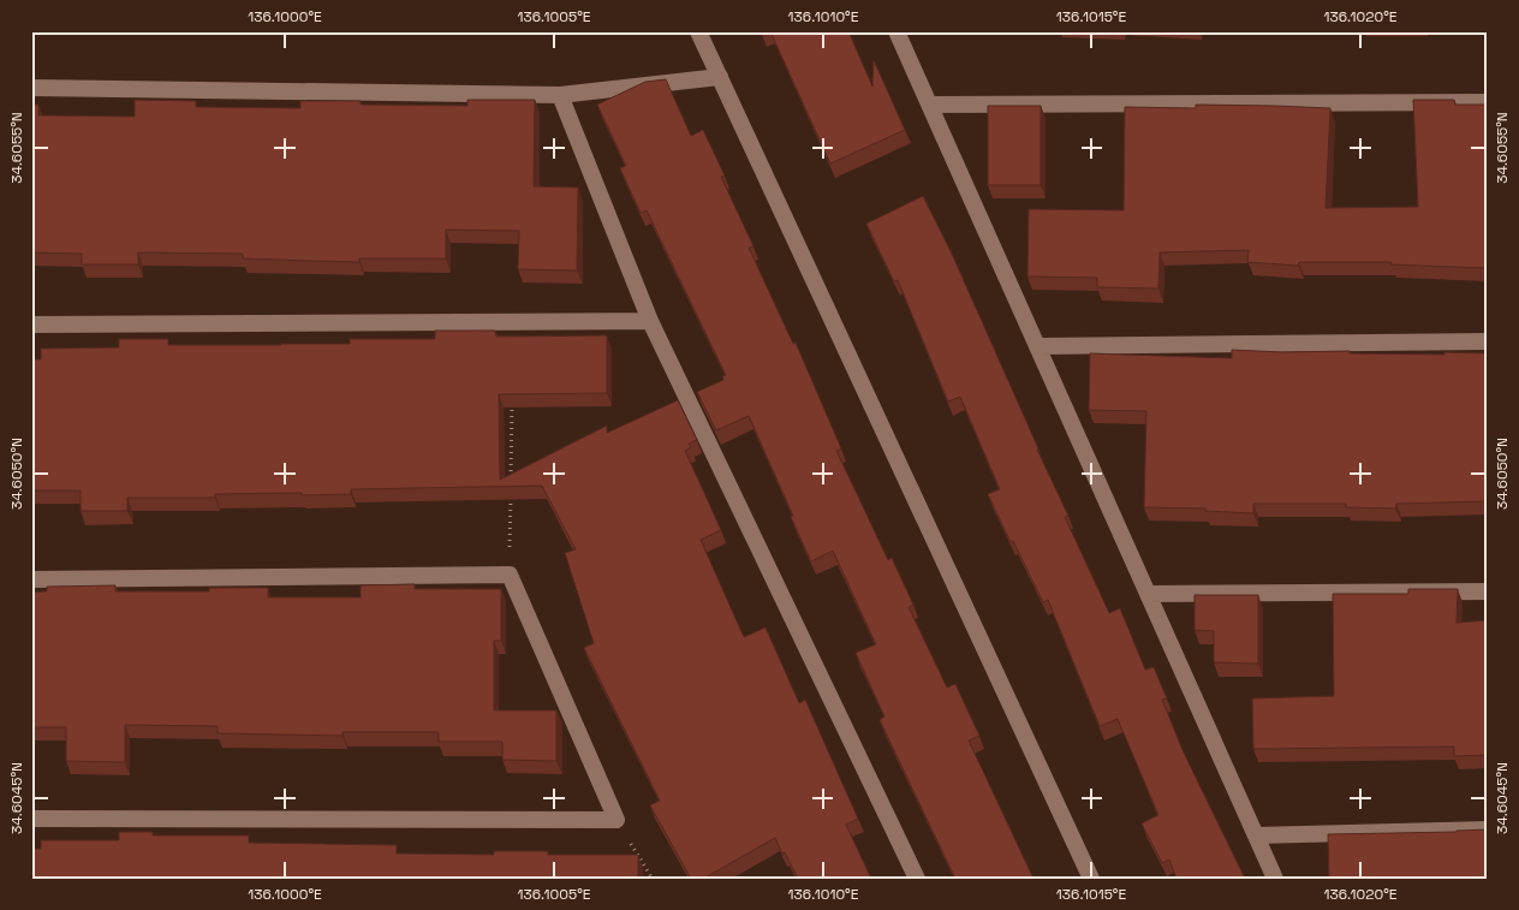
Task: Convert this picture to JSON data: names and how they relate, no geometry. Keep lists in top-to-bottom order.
{
  "coordinates": [
    "136.1000°E",
    "136.1005°E",
    "136.1010°E",
    "136.1015°E",
    "136.1020°E",
    "34.6055°N",
    "34.6050°N",
    "34.6045°N"
  ]
}
